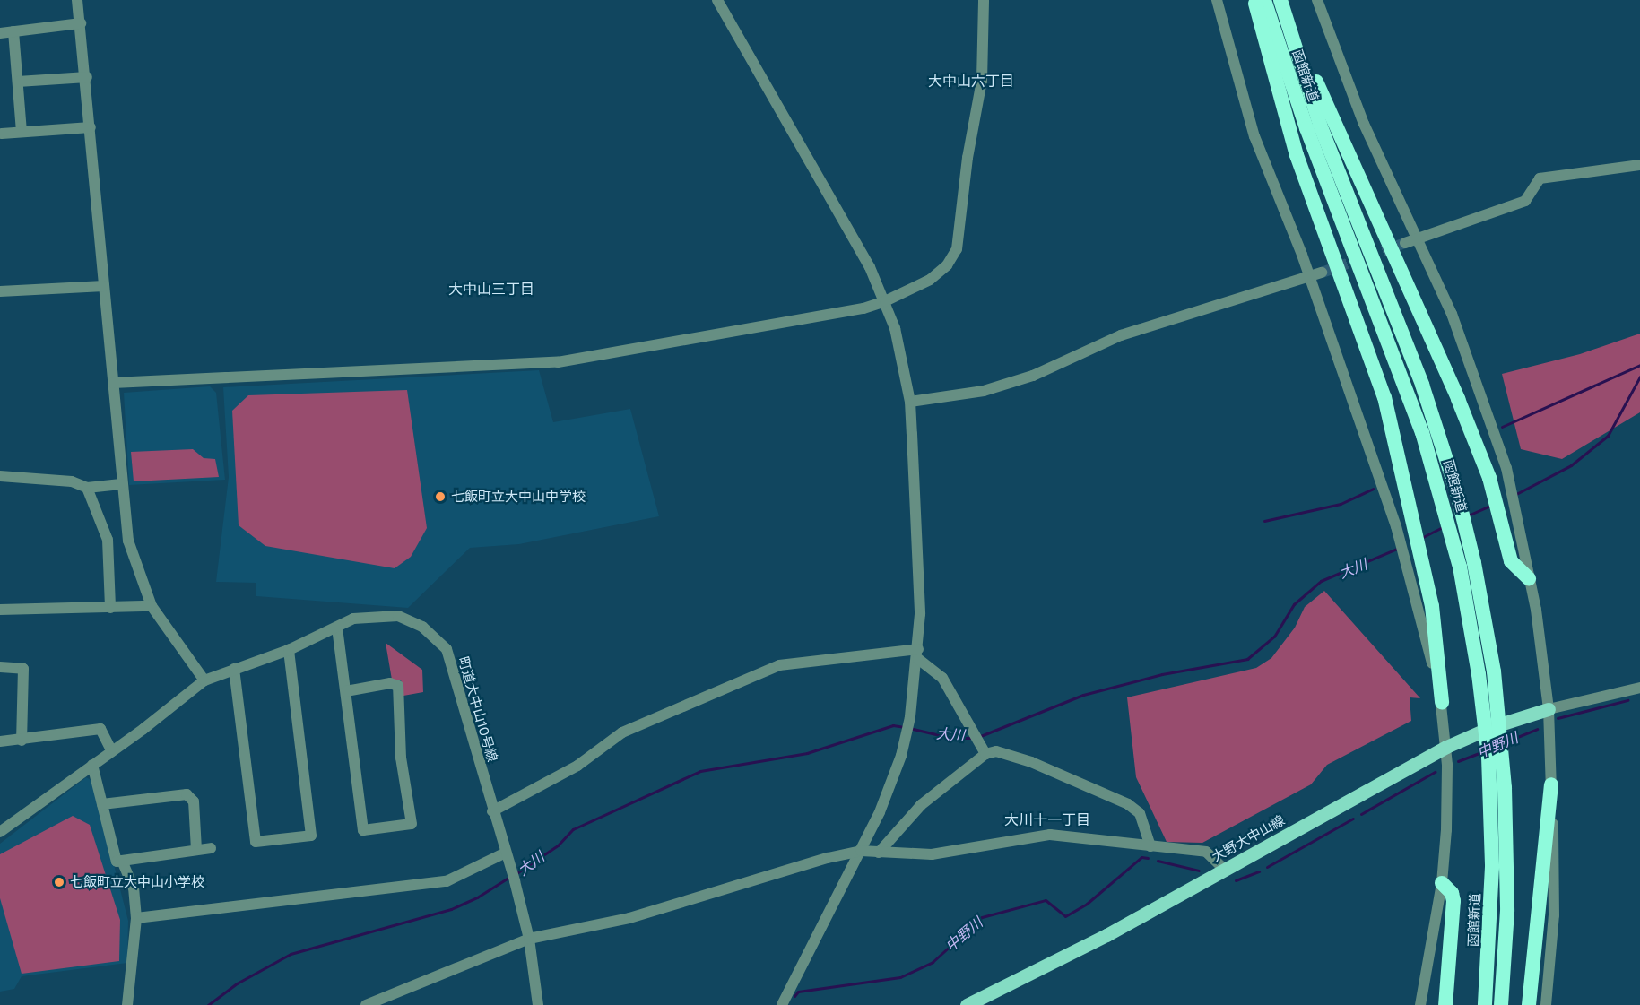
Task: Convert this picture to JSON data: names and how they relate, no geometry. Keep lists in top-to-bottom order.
{
  "streets": {
    "highway": ["函館新道"],
    "main road": ["大野大中山線"],
    "street": ["町道大中山10号線"]
  },
  "districts": ["大中山六丁目", "大中山三丁目", "大川十一丁目"],
  "water": ["大川", "中野川"],
  "places": ["七飯町立大中山中学校", "七飯町立大中山小学校"]
}
